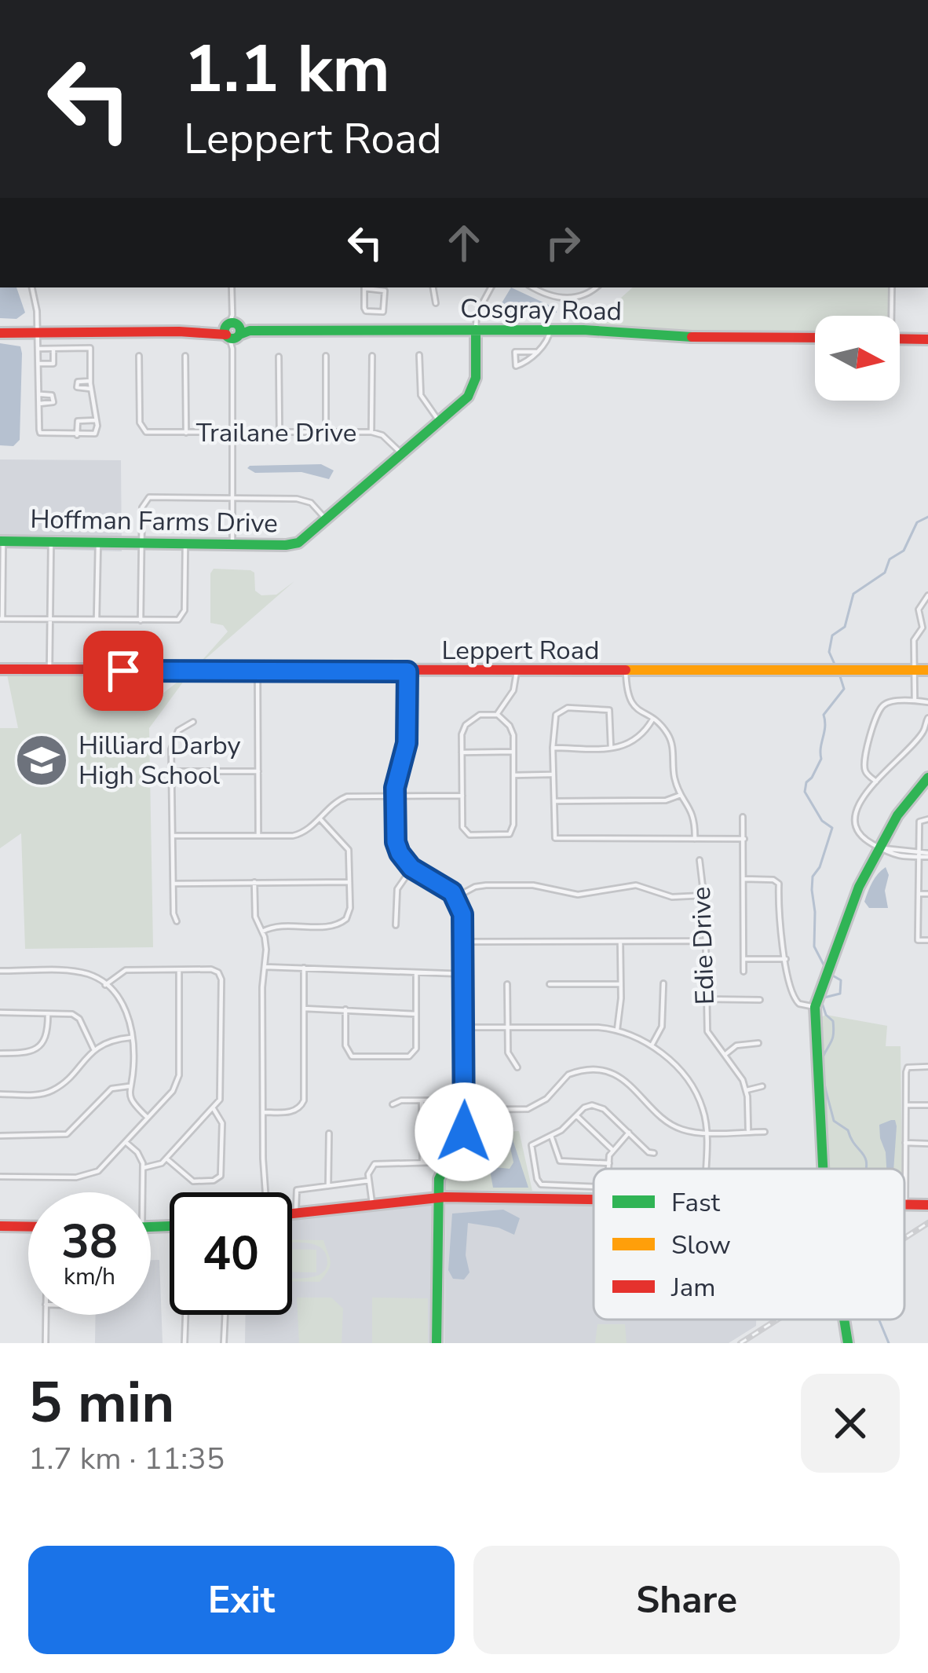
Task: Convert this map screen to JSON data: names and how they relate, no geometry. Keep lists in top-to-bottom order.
{
  "streets": {
    "main road": ["Cosgray Road", "Hoffman Farms Drive", "Leppert Road"],
    "street": ["Trailane Drive", "Edie Drive"]
  },
  "crossings": [
    ["Cosgray Road", "Hoffman Farms Drive"],
    ["Trailane Drive", "Hoffman Farms Drive"]
  ],
  "places": {
    "school or university": ["Hilliard Darby High School"]
  },
  "legend": ["Fast", "Slow", "Jam"],
  "north": "right",
  "page": {
    "turn": ["1.1 km", "Leppert Road"],
    "speed": "38 km/h",
    "limit": "40",
    "heading": ["5 min", "1.7 km · 11:35"],
    "buttons": ["Exit", "Share"]
  }
}
